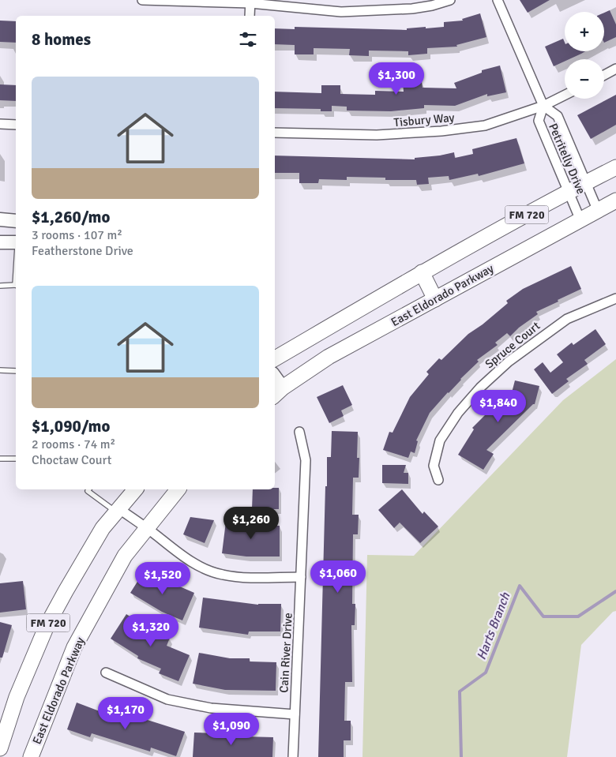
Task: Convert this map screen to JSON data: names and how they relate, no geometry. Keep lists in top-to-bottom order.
{
  "streets": {
    "main road": ["FM 720", "East Eldorado Parkway"],
    "street": [
      "Tisbury Way",
      "Petritelly Drive",
      "Spruce Court",
      "Cain River Drive"
    ]
  },
  "crossings": [
    ["Tisbury Way", "Petritelly Drive"],
    ["Petritelly Drive", "FM 720"],
    ["Petritelly Drive", "East Eldorado Parkway"],
    ["FM 720", "East Eldorado Parkway"]
  ],
  "water": ["Harts Branch"],
  "page": {
    "map_buttons": ["+", "−"],
    "heading": "8 homes",
    "price": [
      "$1,300",
      "$1,840",
      "$1,260",
      "$1,060",
      "$1,520",
      "$1,320",
      "$1,170",
      "$1,090"
    ],
    "list": [
      {
        "name": "$1,260/mo",
        "note": "3 rooms · 107 m² · Featherstone Drive"
      },
      {
        "name": "$1,090/mo",
        "note": "2 rooms · 74 m² · Choctaw Court"
      }
    ]
  }
}
